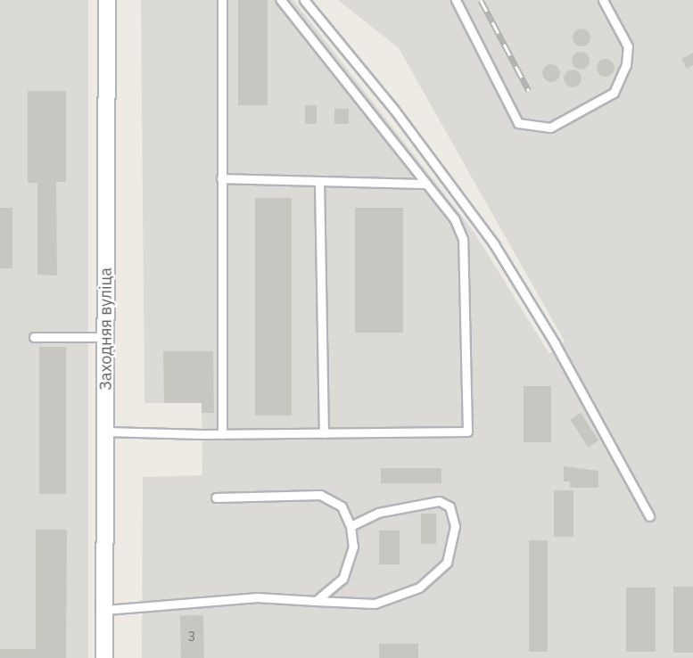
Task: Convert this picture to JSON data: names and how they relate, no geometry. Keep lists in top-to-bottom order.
{
  "streets": {
    "street": ["Заходняя вуліца"]
  },
  "house_numbers": ["3"]
}
